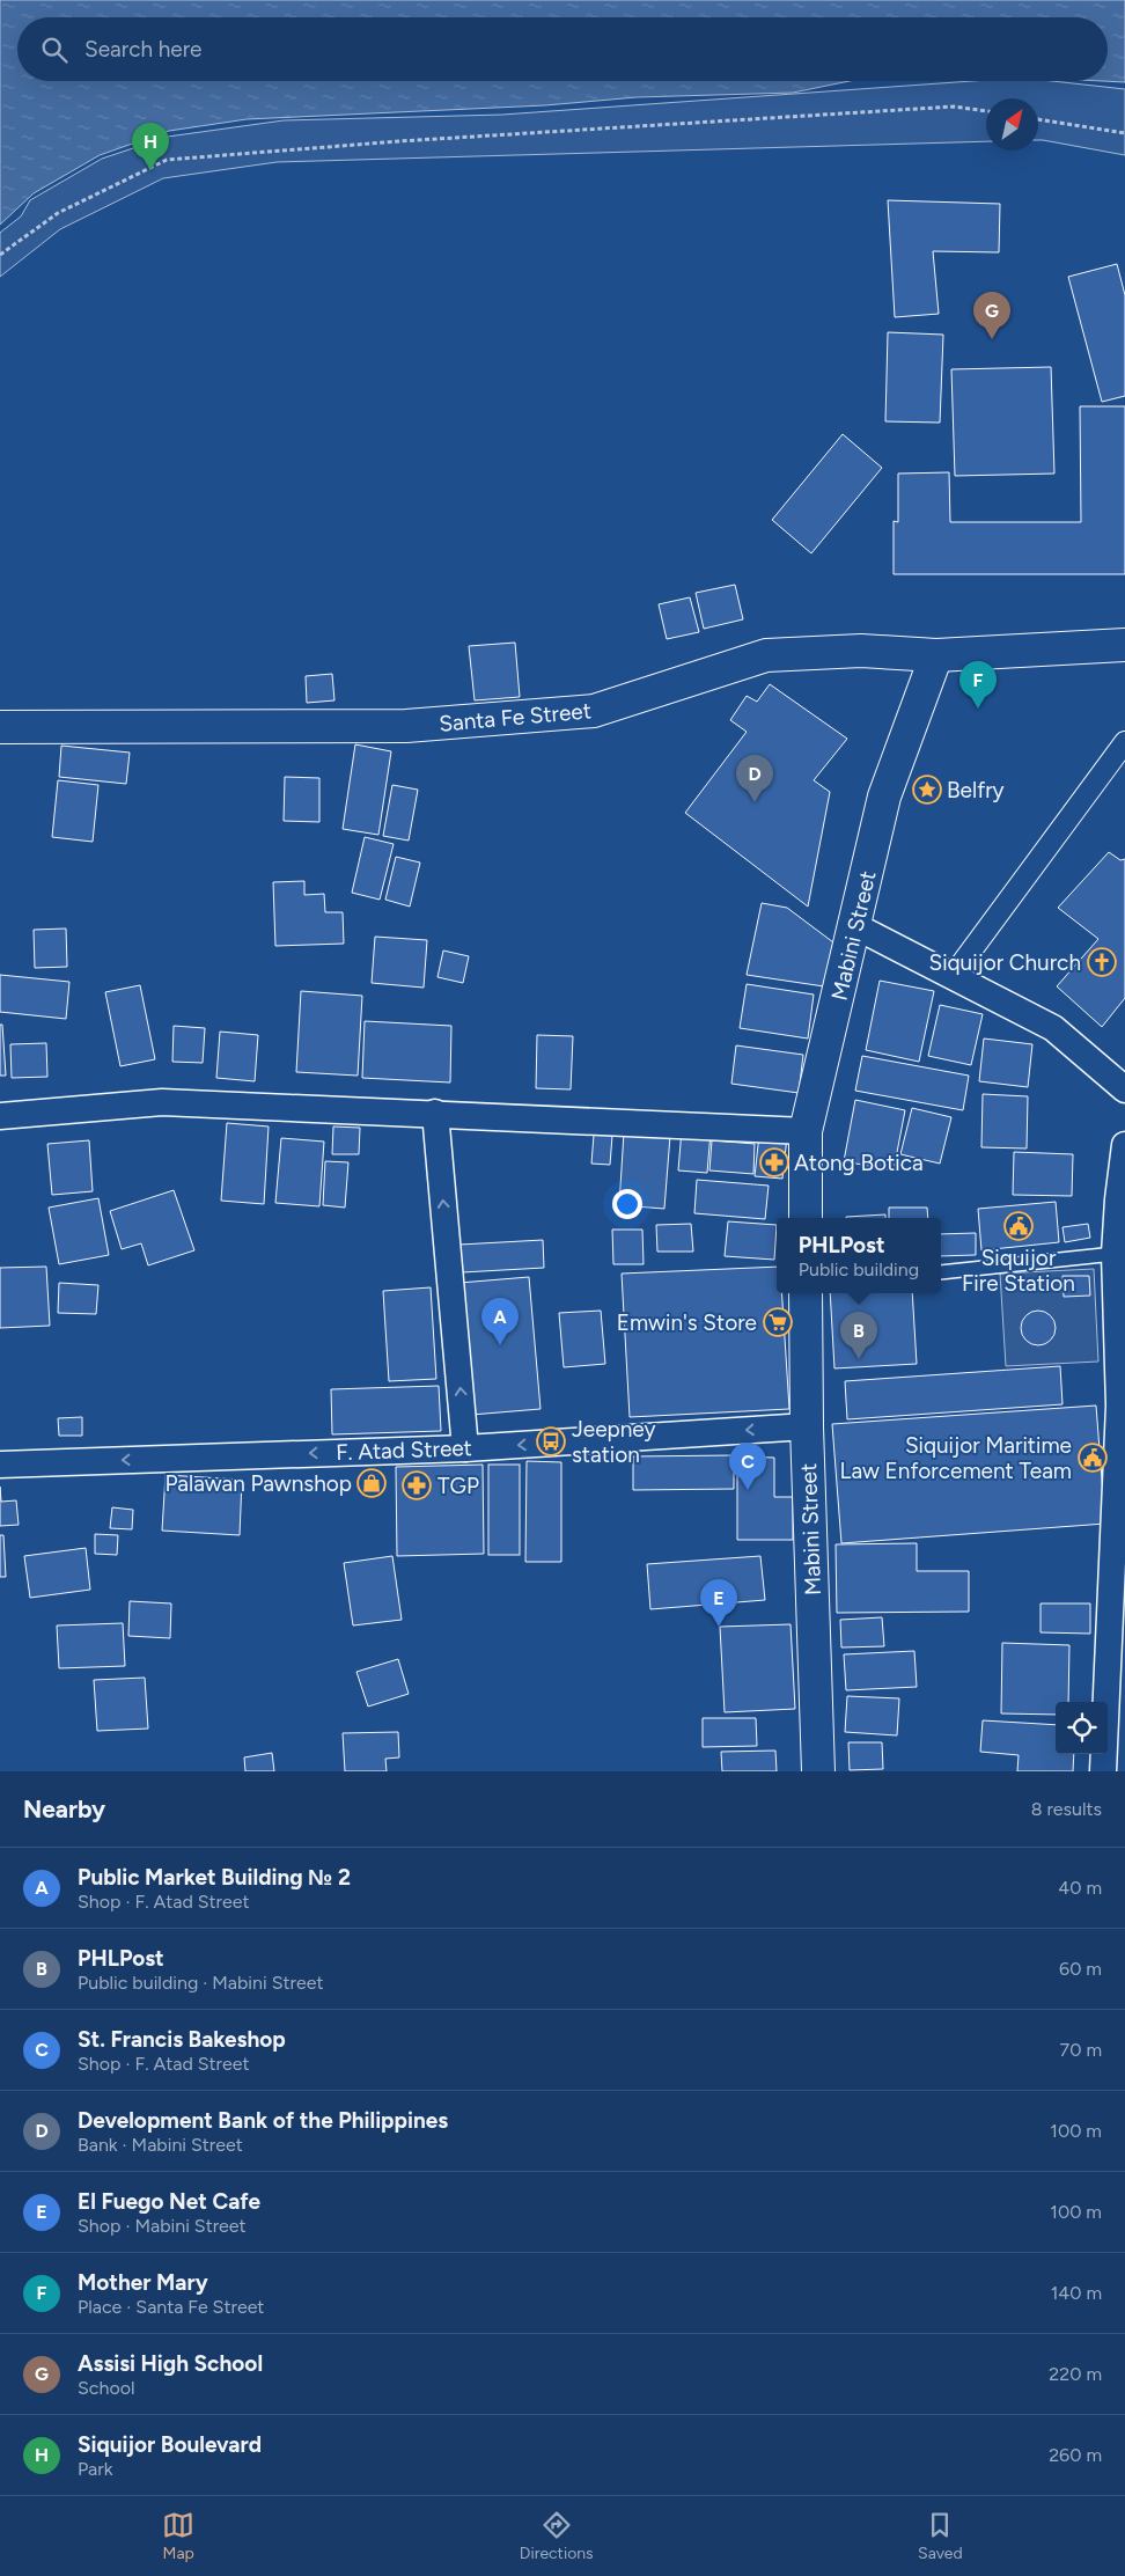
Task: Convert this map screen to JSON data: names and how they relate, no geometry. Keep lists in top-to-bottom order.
{
  "streets": {
    "street": ["Santa Fe Street", "Mabini Street", "F. Atad Street"]
  },
  "crossings": [
    ["Santa Fe Street", "Mabini Street"],
    ["Mabini Street", "F. Atad Street"]
  ],
  "one_way": ["F. Atad Street"],
  "places": {
    "place": ["Belfry"],
    "church": ["Siquijor Church"],
    "pharmacy": ["Atong Botica", "TGP"],
    "public building": ["Siquijor Fire Station", "Siquijor Maritime Law Enforcement Team"],
    "supermarket": ["Emwin's Store"],
    "bus stop": ["Jeepney station"],
    "shop": ["Palawan Pawnshop"]
  },
  "north": "top right",
  "page": {
    "search": "Search here",
    "pins": [
      "H",
      "G",
      "F",
      "D",
      "A",
      "B",
      "C",
      "E"
    ],
    "popup": ["PHLPost", "Public building"],
    "heading": ["Nearby", "8 results"],
    "list": [
      {
        "mark": "A",
        "name": "Public Market Building № 2",
        "note": "Shop · F. Atad Street",
        "value": "40 m"
      },
      {
        "mark": "B",
        "name": "PHLPost",
        "note": "Public building · Mabini Street",
        "value": "60 m"
      },
      {
        "mark": "C",
        "name": "St. Francis Bakeshop",
        "note": "Shop · F. Atad Street",
        "value": "70 m"
      },
      {
        "mark": "D",
        "name": "Development Bank of the Philippines",
        "note": "Bank · Mabini Street",
        "value": "100 m"
      },
      {
        "mark": "E",
        "name": "El Fuego Net Cafe",
        "note": "Shop · Mabini Street",
        "value": "100 m"
      },
      {
        "mark": "F",
        "name": "Mother Mary",
        "note": "Place · Santa Fe Street",
        "value": "140 m"
      },
      {
        "mark": "G",
        "name": "Assisi High School",
        "note": "School",
        "value": "220 m"
      },
      {
        "mark": "H",
        "name": "Siquijor Boulevard",
        "note": "Park",
        "value": "260 m"
      }
    ],
    "nav": ["Map", "Directions", "Saved"]
  }
}
